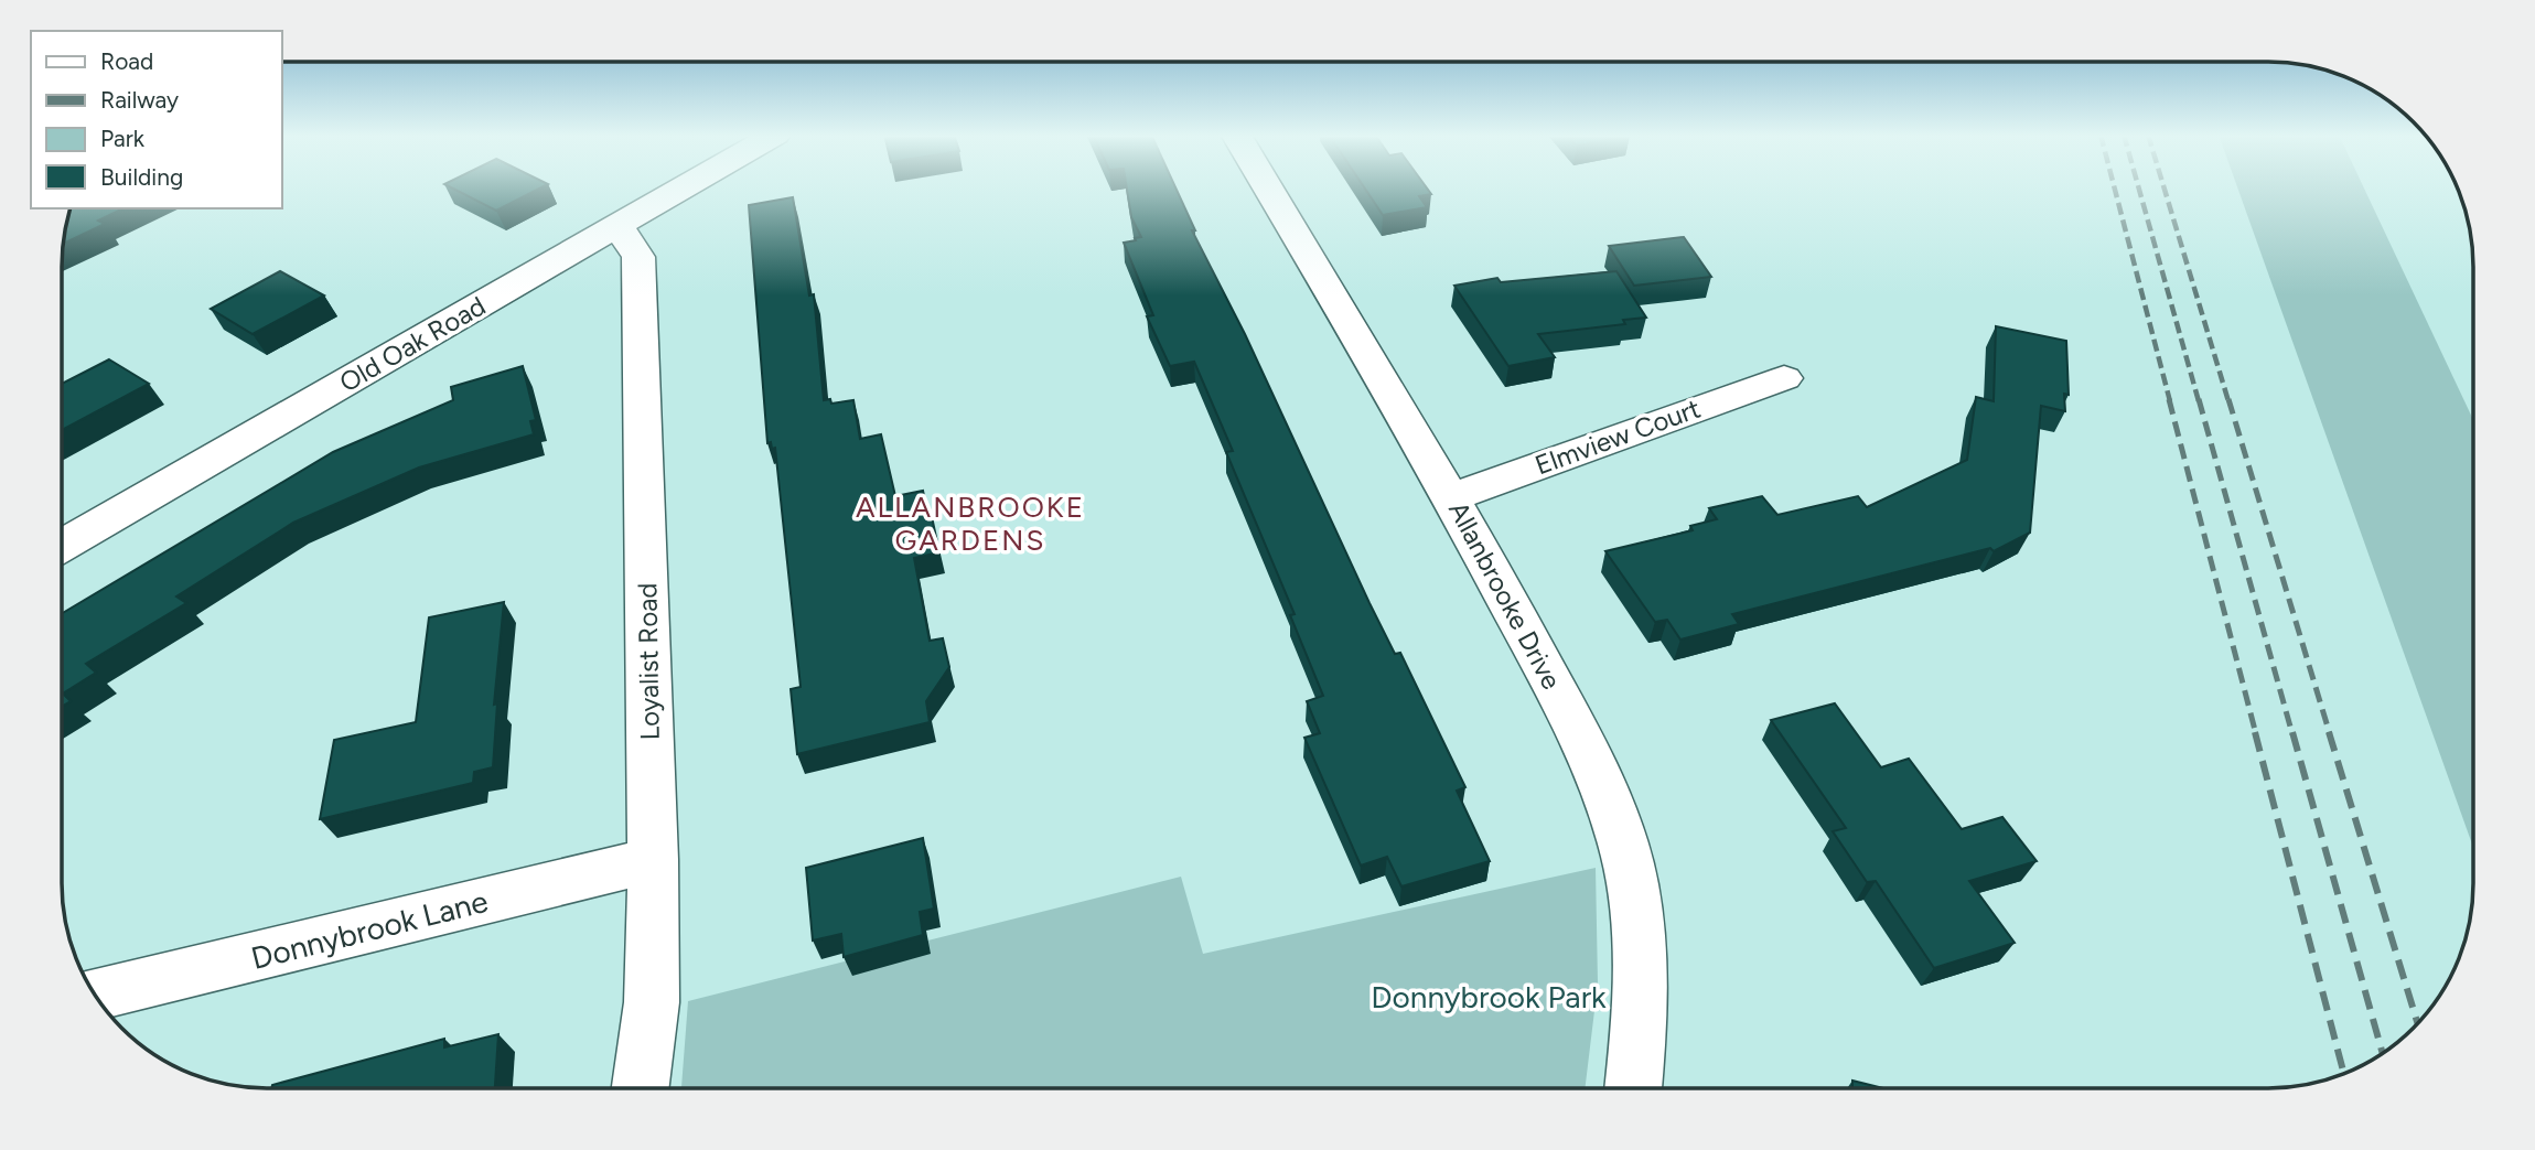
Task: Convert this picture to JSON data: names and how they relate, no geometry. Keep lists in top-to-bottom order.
{
  "streets": {
    "street": [
      "Old Oak Road",
      "Elmview Court",
      "Allanbrooke Drive",
      "Loyalist Road",
      "Donnybrook Lane"
    ]
  },
  "crossings": [
    ["Old Oak Road", "Loyalist Road"],
    ["Elmview Court", "Allanbrooke Drive"],
    ["Loyalist Road", "Donnybrook Lane"]
  ],
  "districts": ["ALLANBROOKE GARDENS"],
  "parks": ["Donnybrook Park"],
  "legend": [
    "Road",
    "Railway",
    "Park",
    "Building"
  ]
}
